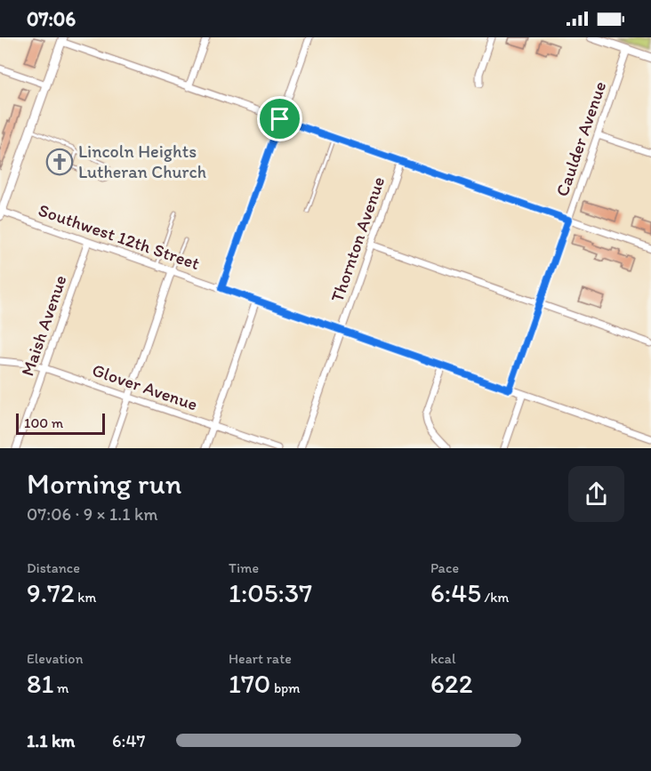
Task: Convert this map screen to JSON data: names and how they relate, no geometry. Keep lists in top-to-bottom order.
{
  "streets": {
    "street": [
      "Caulder Avenue",
      "Southwest 12th Street",
      "Thornton Avenue",
      "Maish Avenue",
      "Glover Avenue"
    ]
  },
  "crossings": [
    ["Caulder Avenue", "Southwest 12th Street"],
    ["Southwest 12th Street", "Thornton Avenue"],
    ["Southwest 12th Street", "Maish Avenue"],
    ["Maish Avenue", "Glover Avenue"]
  ],
  "places": {
    "church": ["Lincoln Heights Lutheran Church"]
  },
  "scale_bar": "100 m",
  "page": {
    "status": "07:06",
    "scale": "100 m",
    "heading": ["Morning run", "07:06 · 9 × 1.1 km"],
    "stats": [
      ["Distance", "9.72 km"],
      ["Time", "1:05:37"],
      ["Pace", "6:45 /km"],
      ["Elevation", "81 m"],
      ["Heart rate", "170 bpm"],
      ["kcal", "622"]
    ],
    "list": [
      {
        "name": "1.1 km",
        "note": "6:47"
      }
    ]
  }
}
